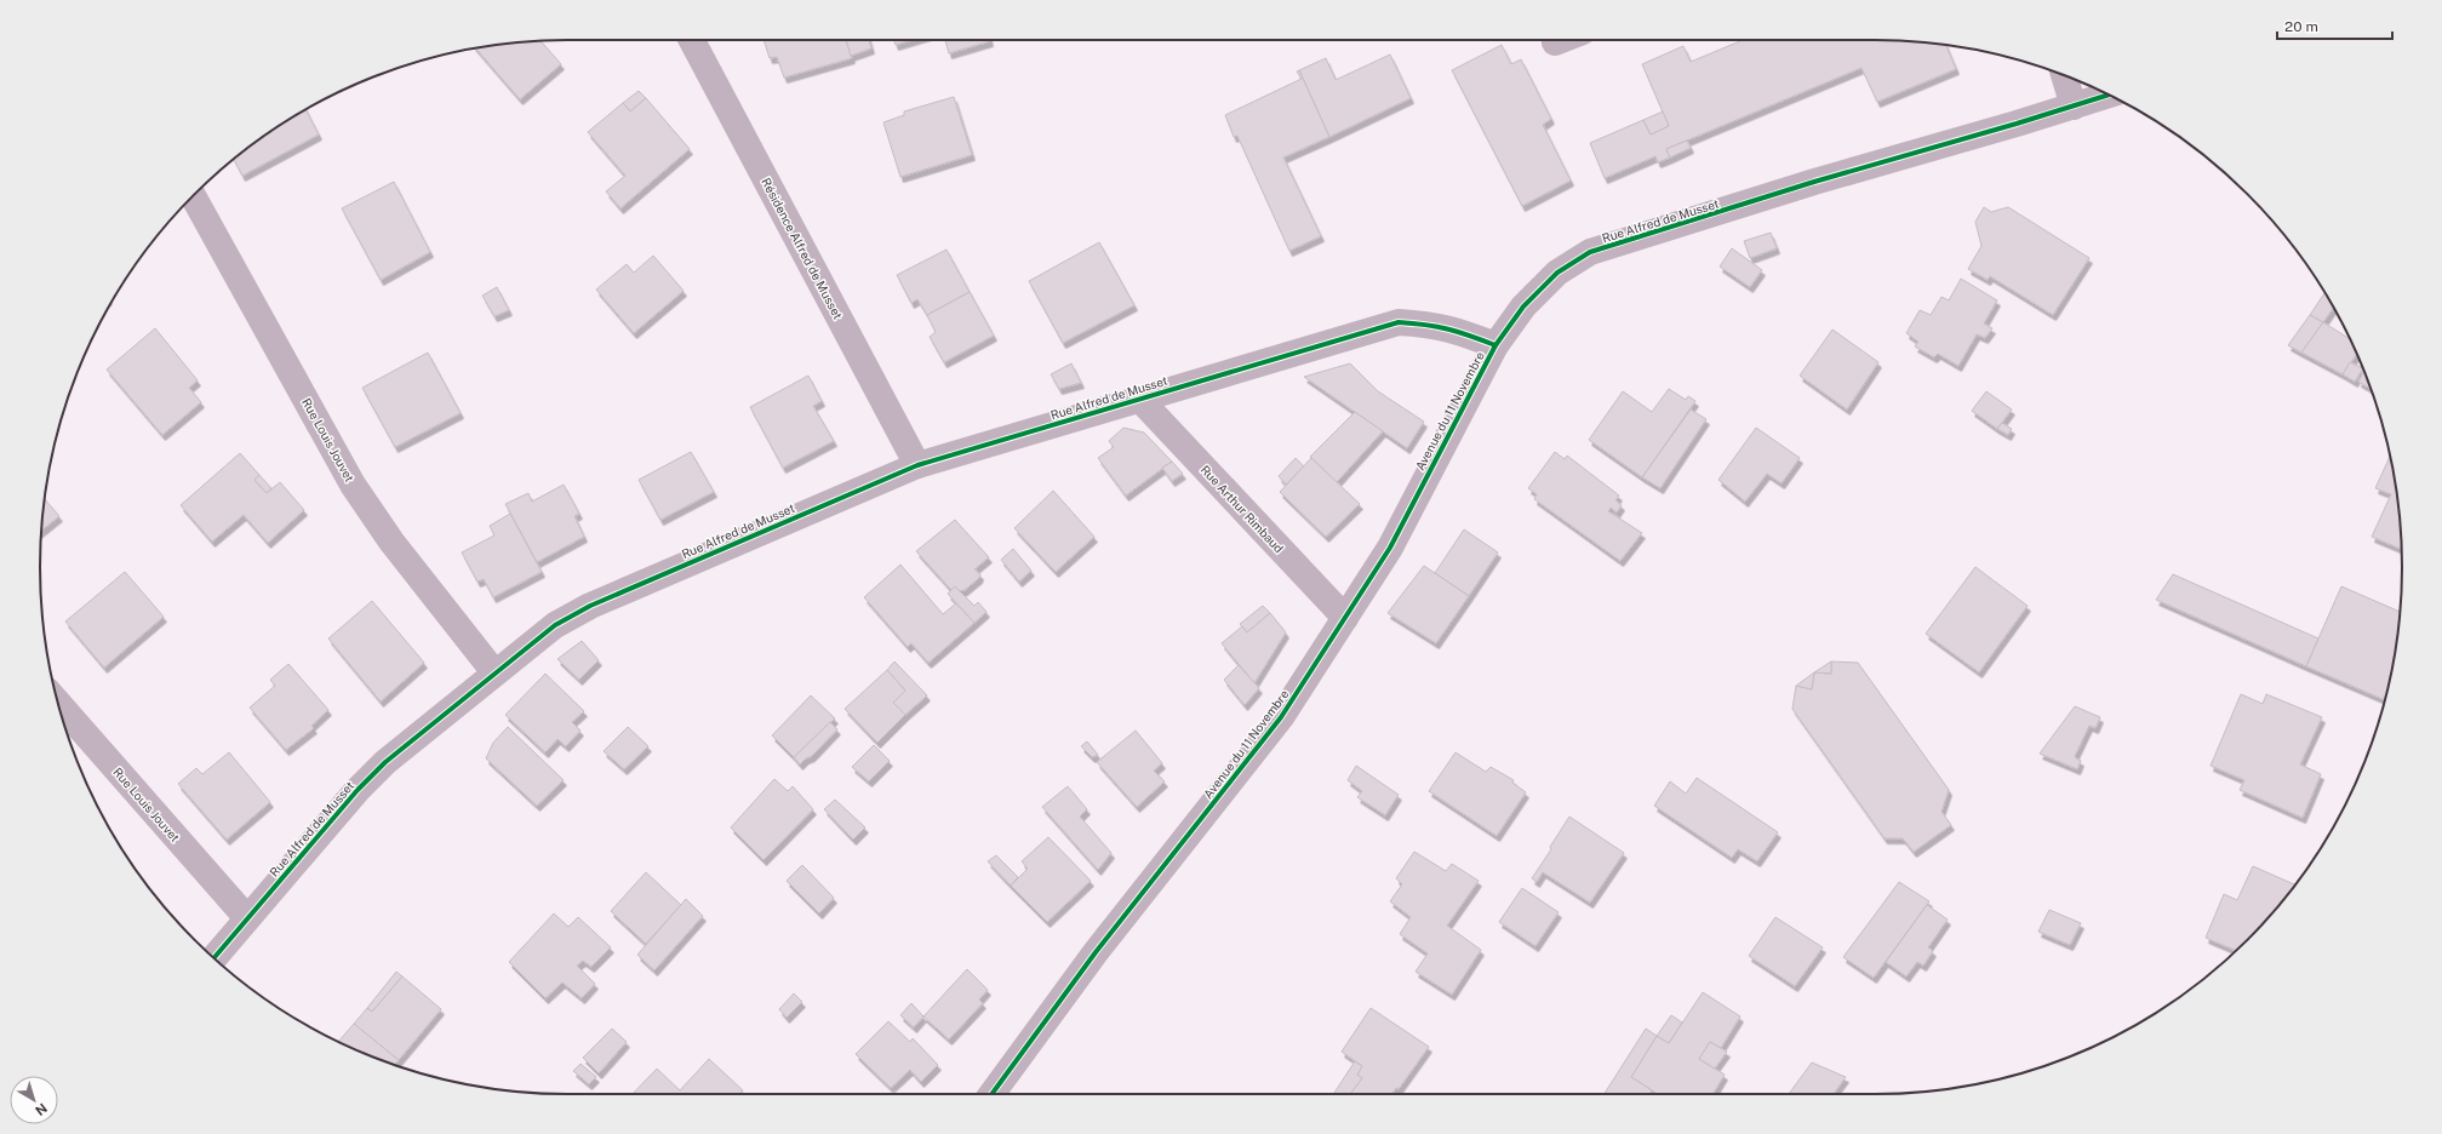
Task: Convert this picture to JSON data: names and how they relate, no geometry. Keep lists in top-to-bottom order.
{
  "streets": {
    "street": [
      "Rue Alfred de Musset",
      "Résidence Alfred de Musset",
      "Avenue du 11 Novembre",
      "Rue Louis Jouvet",
      "Rue Arthur Rimbaud"
    ]
  },
  "crossings": [
    ["Rue Alfred de Musset", "Résidence Alfred de Musset"],
    ["Rue Alfred de Musset", "Avenue du 11 Novembre"],
    ["Rue Alfred de Musset", "Rue Louis Jouvet"],
    ["Rue Alfred de Musset", "Rue Arthur Rimbaud"],
    ["Avenue du 11 Novembre", "Rue Arthur Rimbaud"]
  ],
  "scale_bar": "20 m",
  "north": "bottom right"
}
